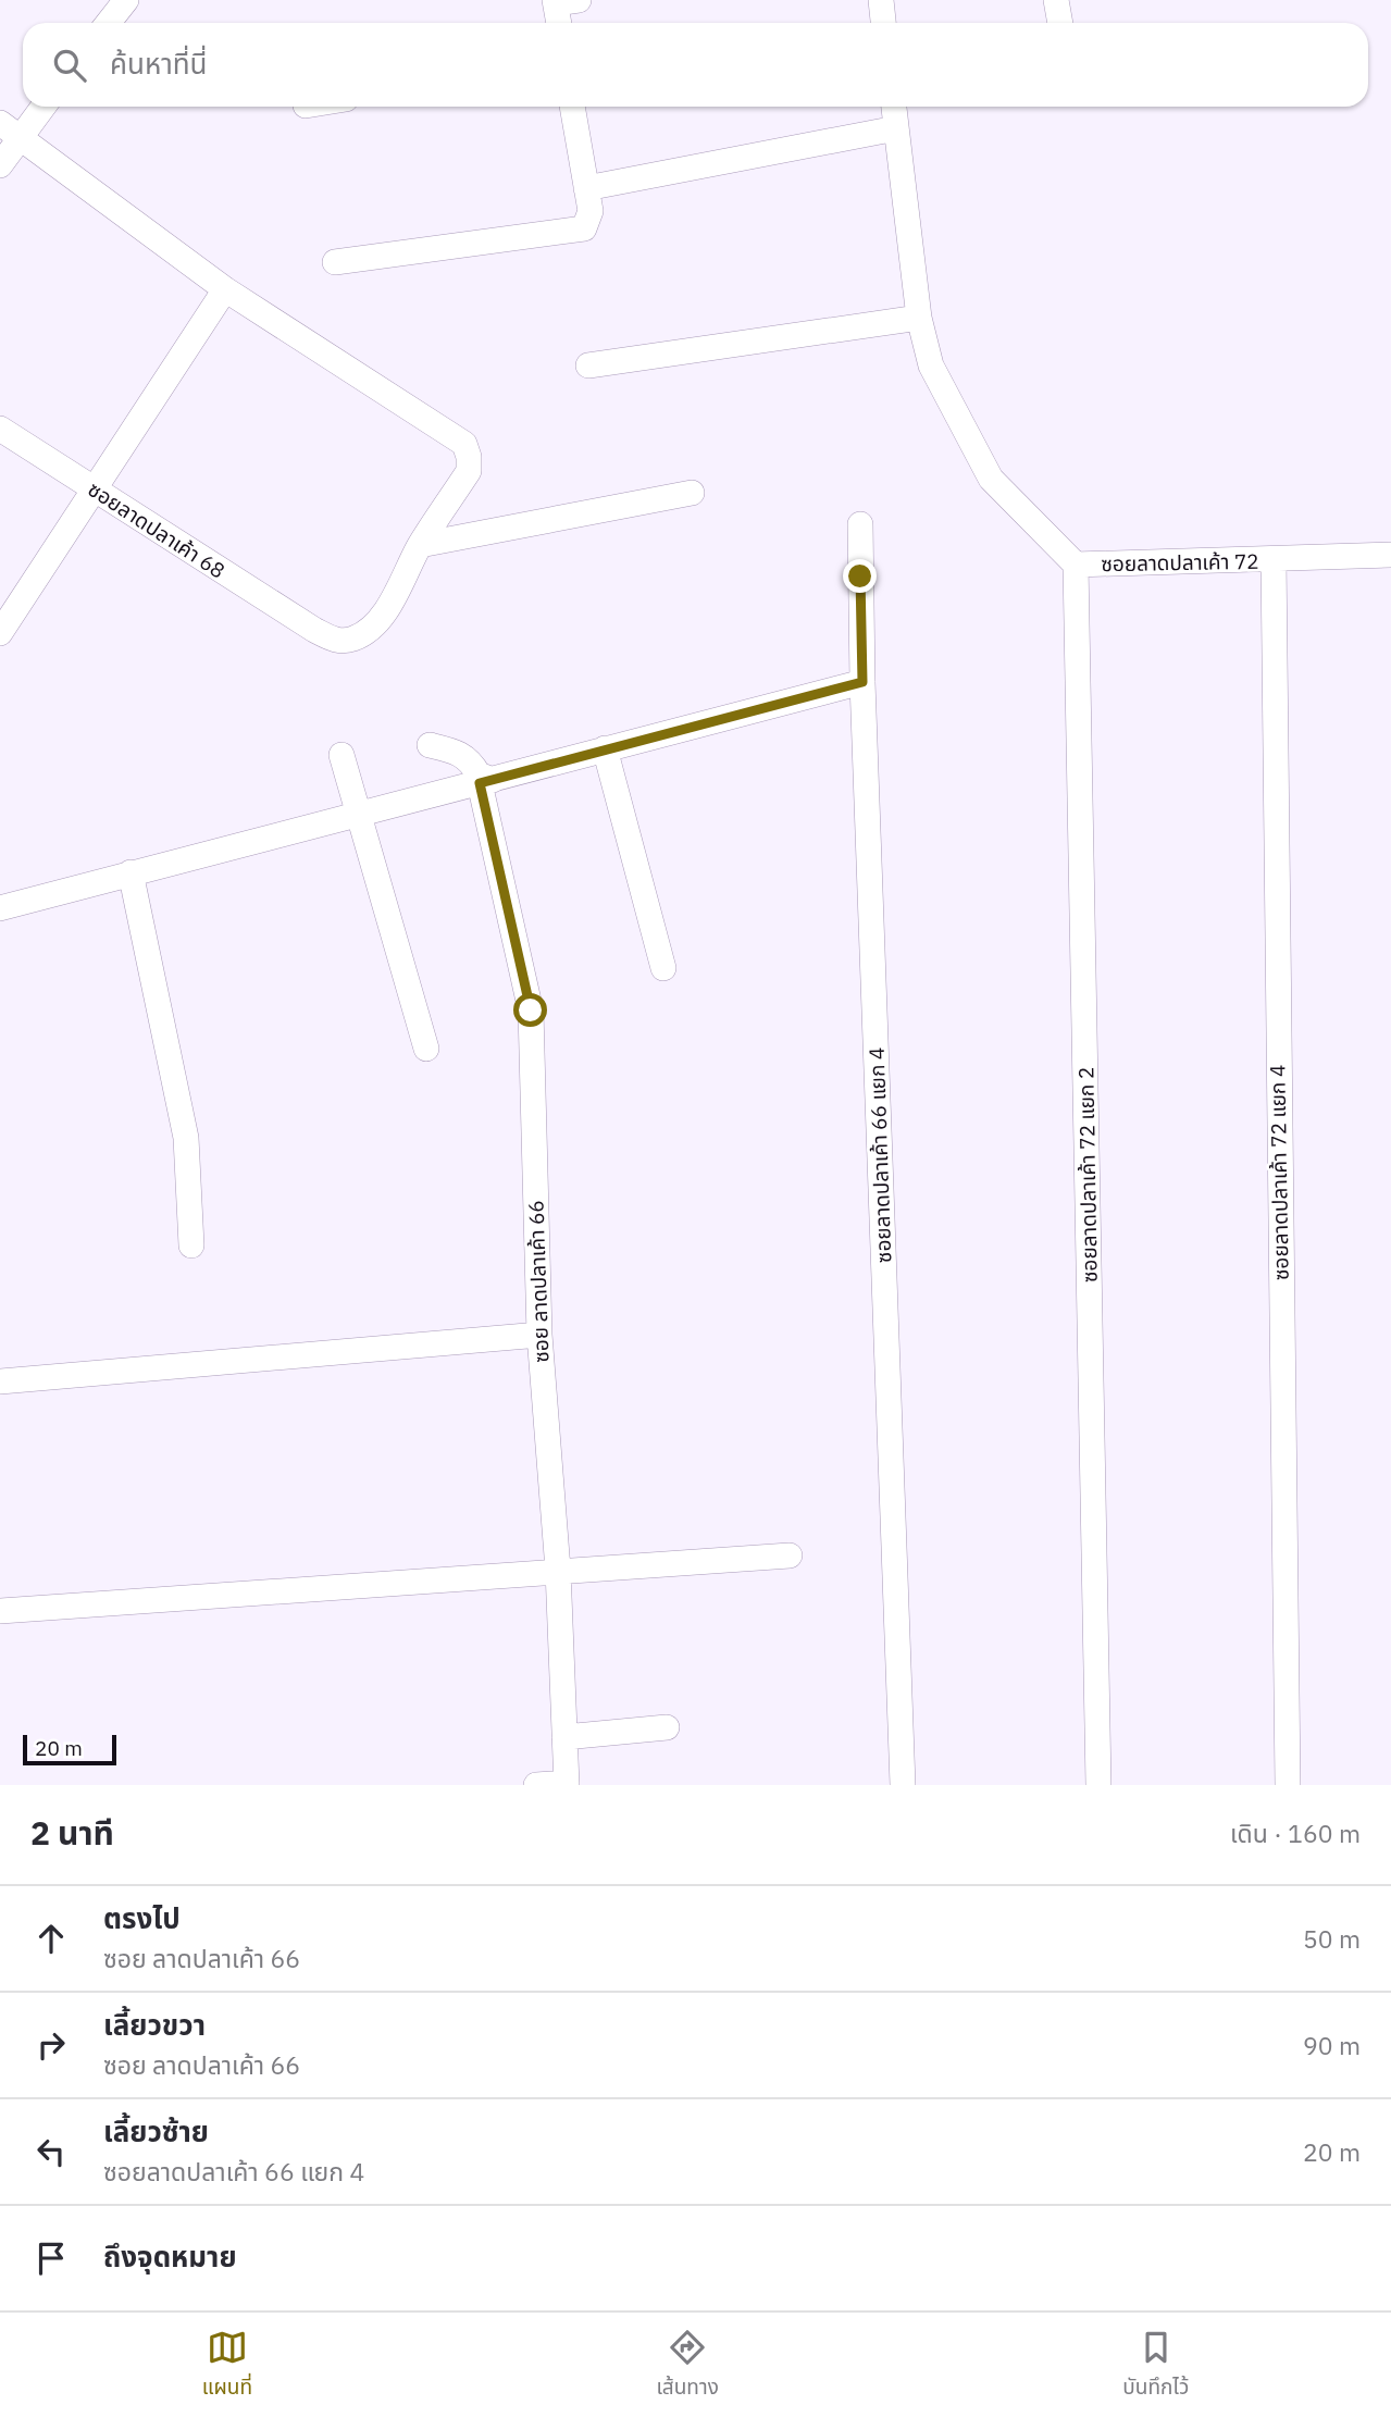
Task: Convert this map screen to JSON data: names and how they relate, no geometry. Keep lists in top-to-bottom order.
{
  "streets": {
    "street": [
      "ซอยลาดปลาเค้า 68",
      "ซอยลาดปลาเค้า 72",
      "ซอยลาดปลาเค้า 66 แยก 4",
      "ซอยลาดปลาเค้า 72 แยก 4",
      "ซอยลาดปลาเค้า 72 แยก 2",
      "ซอย ลาดปลาเค้า 66"
    ]
  },
  "crossings": [
    ["ซอยลาดปลาเค้า 72", "ซอยลาดปลาเค้า 72 แยก 4"],
    ["ซอยลาดปลาเค้า 72", "ซอยลาดปลาเค้า 72 แยก 2"]
  ],
  "scale_bar": "20 m",
  "page": {
    "search": "ค้นหาที่นี่",
    "scale": "20 m",
    "heading": ["2 นาที", "เดิน · 160 m"],
    "list": [
      ["ตรงไป", "ซอย ลาดปลาเค้า 66", "50 m"],
      ["เลี้ยวขวา", "ซอย ลาดปลาเค้า 66", "90 m"],
      ["เลี้ยวซ้าย", "ซอยลาดปลาเค้า 66 แยก 4", "20 m"],
      "ถึงจุดหมาย"
    ],
    "nav": ["แผนที่", "เส้นทาง", "บันทึกไว้"]
  }
}
